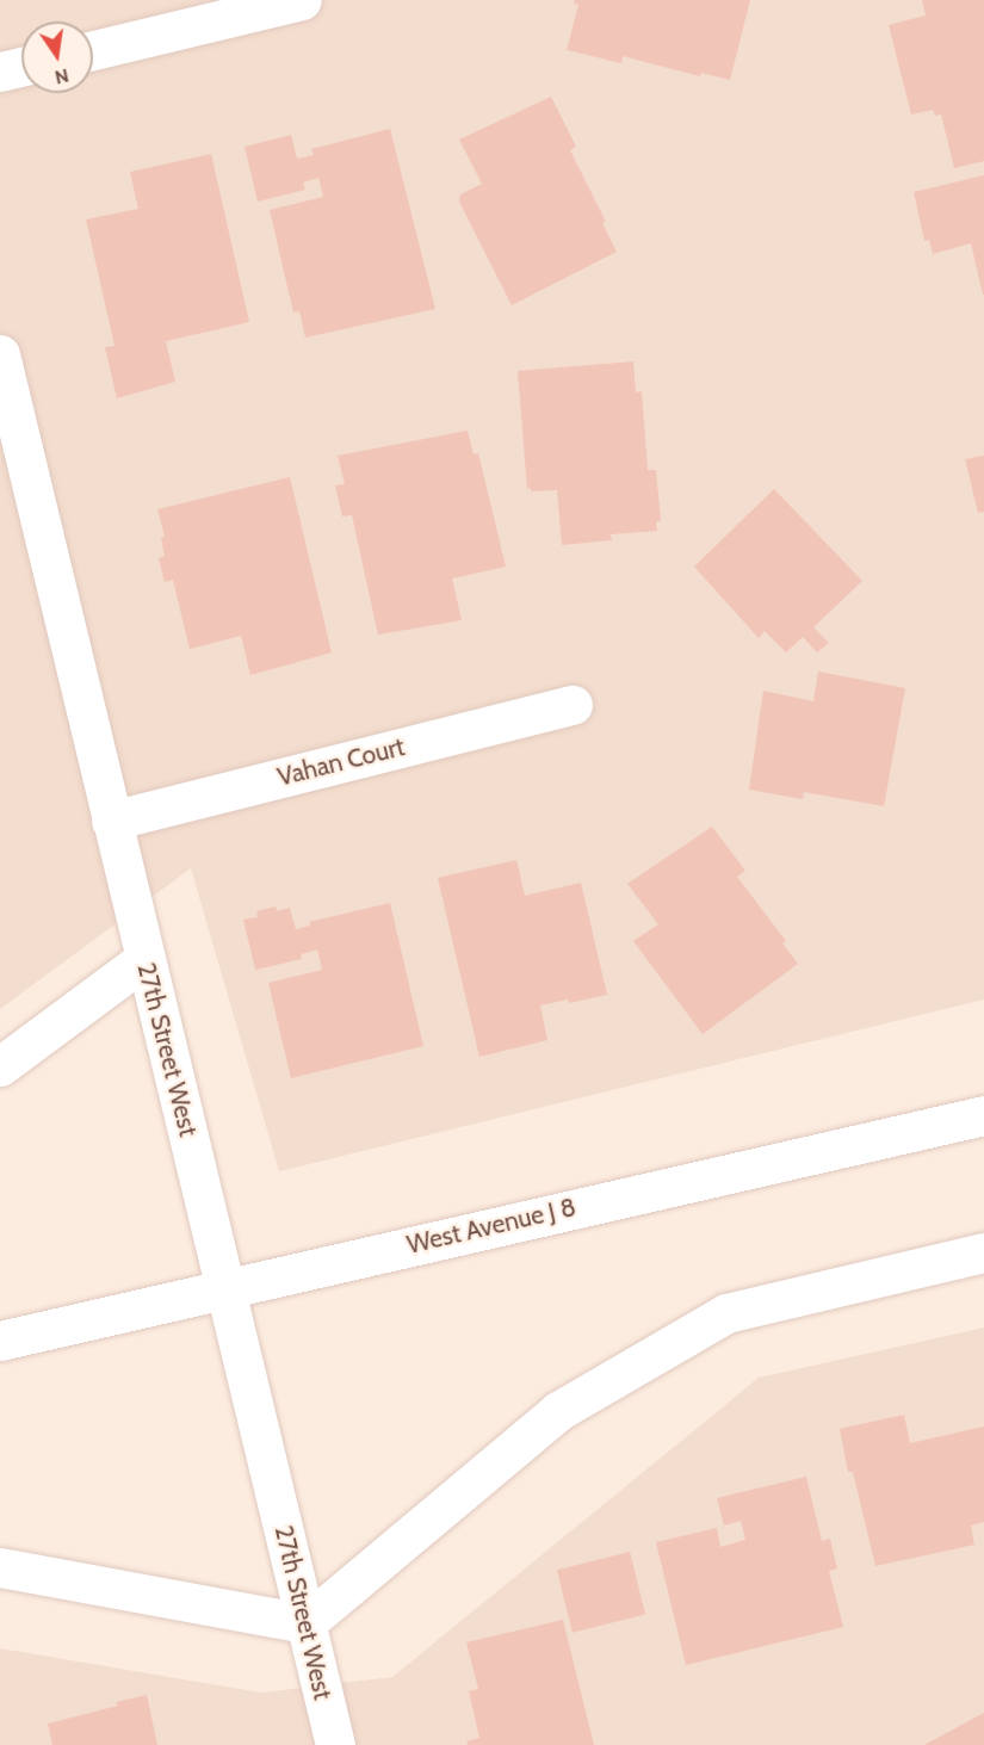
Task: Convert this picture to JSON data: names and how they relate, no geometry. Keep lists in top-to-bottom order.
{
  "streets": {
    "street": ["Vahan Court", "27th Street West", "West Avenue J 8"]
  },
  "crossings": [
    ["Vahan Court", "27th Street West"],
    ["27th Street West", "West Avenue J 8"]
  ],
  "north": "bottom"
}
